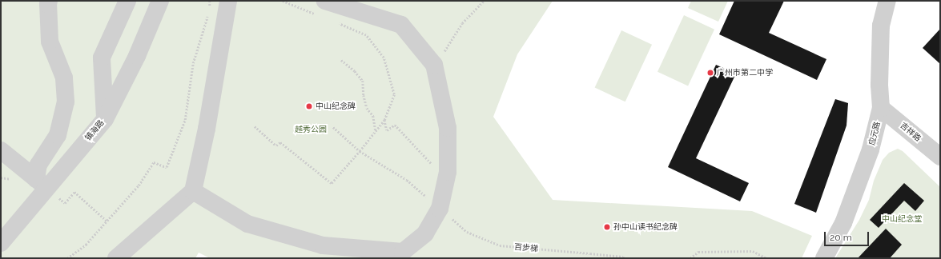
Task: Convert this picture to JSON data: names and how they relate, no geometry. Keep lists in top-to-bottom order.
{
  "streets": {
    "street": ["镇海路", "吉祥路", "应元路"],
    "path": ["百步梯"]
  },
  "crossings": [
    ["吉祥路", "应元路"]
  ],
  "parks": ["越秀公园", "中山纪念堂"],
  "places": ["广州市第二中学", "中山纪念碑", "孙中山读书纪念碑"],
  "scale_bar": "20 m"
}
